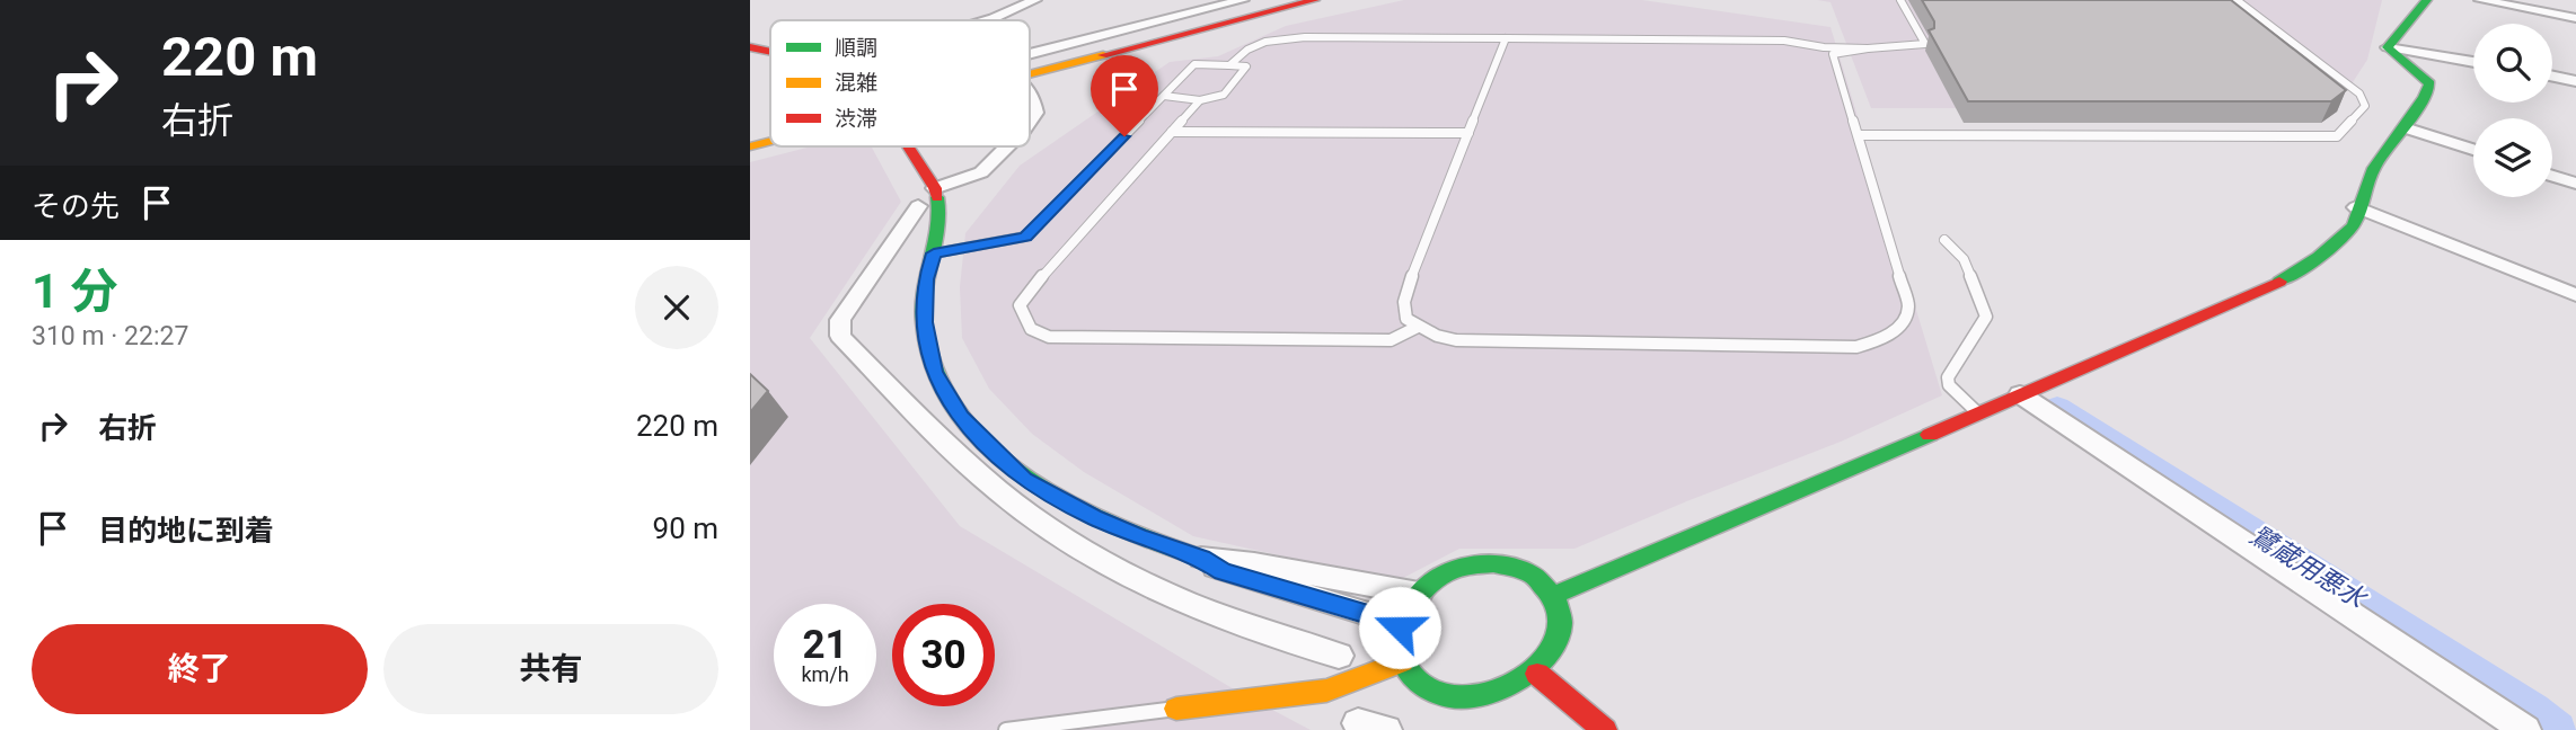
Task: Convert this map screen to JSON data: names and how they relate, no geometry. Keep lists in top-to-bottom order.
{
  "water": ["鷺蔵用悪水"],
  "legend": ["順調", "混雑", "渋滞"],
  "page": {
    "turn": ["220 m", "右折"],
    "then": "その先",
    "heading": ["1 分", "310 m · 22:27"],
    "list": [
      {
        "name": "右折",
        "value": "220 m"
      },
      {
        "name": "目的地に到着",
        "value": "90 m"
      }
    ],
    "speed": "21 km/h",
    "limit": "30",
    "buttons": ["終了", "共有"]
  }
}
